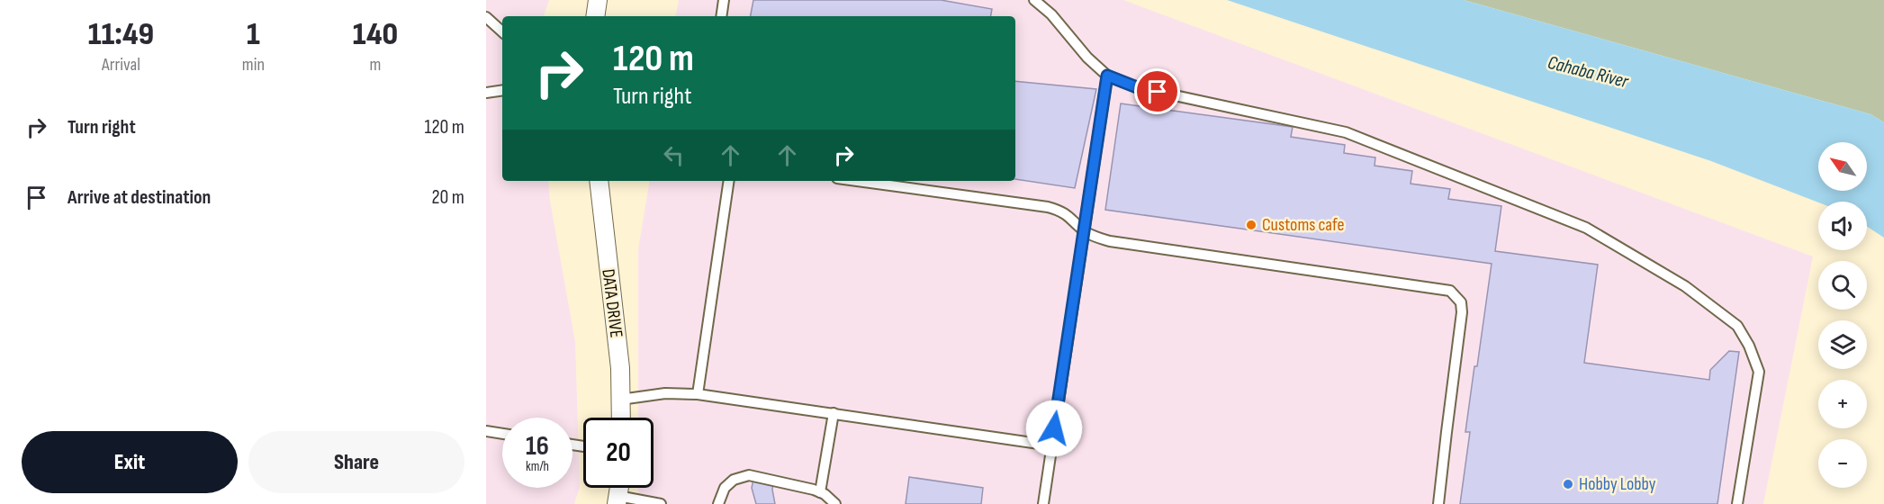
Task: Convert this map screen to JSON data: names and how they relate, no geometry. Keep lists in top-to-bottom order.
{
  "streets": {
    "street": ["DATA DRIVE"]
  },
  "water": ["Cahaba River"],
  "places": ["Customs cafe", "Hobby Lobby"],
  "north": "top left",
  "page": {
    "eta": [
      "11:49",
      "Arrival",
      "1",
      "min",
      "140",
      "m"
    ],
    "turn": ["120 m", "Turn right"],
    "list": [
      {
        "name": "Turn right",
        "value": "120 m"
      },
      {
        "name": "Arrive at destination",
        "value": "20 m"
      }
    ],
    "map_buttons": ["+", "−"],
    "speed": "16 km/h",
    "limit": "20",
    "buttons": ["Exit", "Share"]
  }
}
